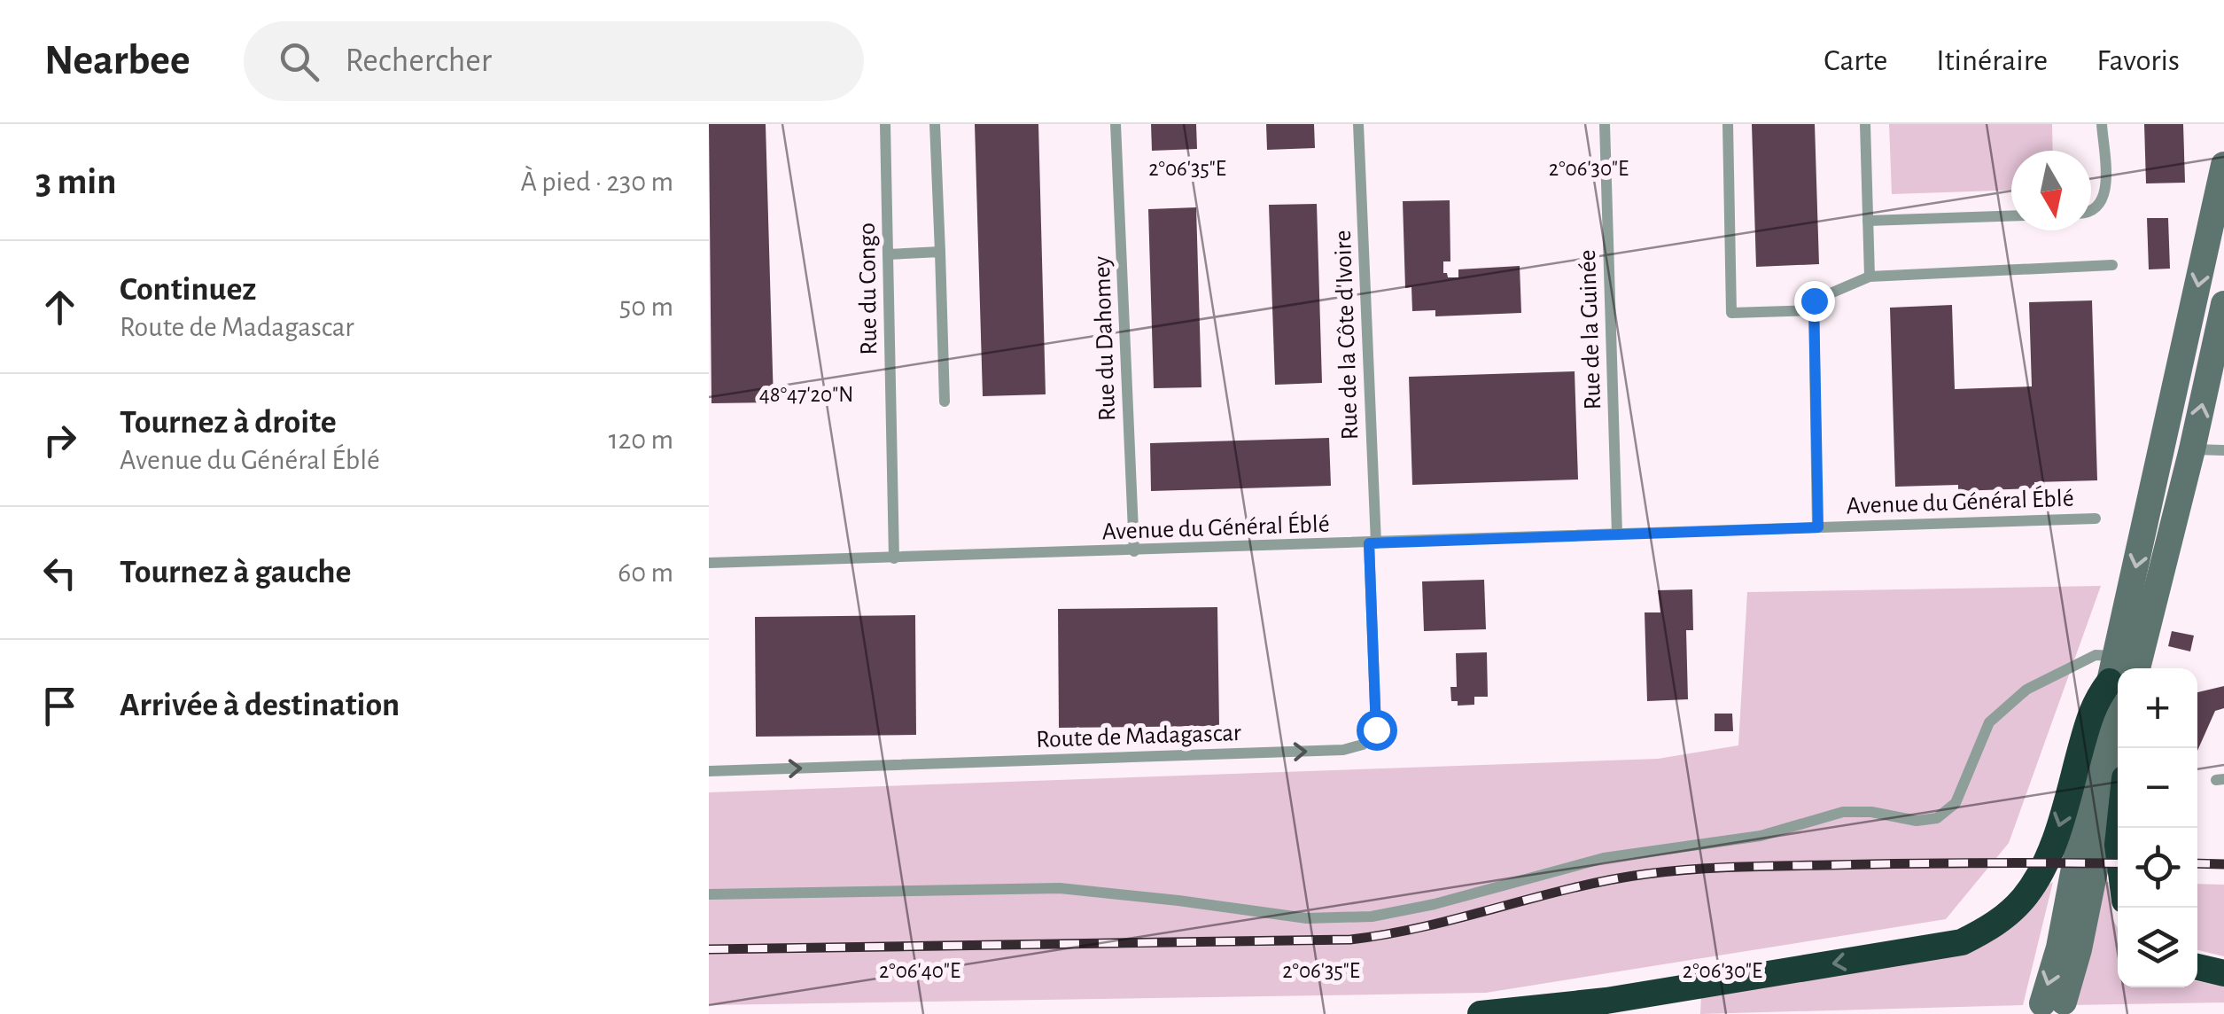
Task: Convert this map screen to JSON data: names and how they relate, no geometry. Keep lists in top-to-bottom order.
{
  "streets": {
    "lane": [
      "Rue du Congo",
      "Rue de la Guinée",
      "Rue de la Côte d'Ivoire",
      "Rue du Dahomey",
      "Avenue du Général Éblé",
      "Route de Madagascar"
    ]
  },
  "crossings": [
    ["Rue du Congo", "Avenue du Général Éblé"],
    ["Rue de la Guinée", "Avenue du Général Éblé"],
    ["Rue de la Côte d'Ivoire", "Avenue du Général Éblé"],
    ["Rue de la Côte d'Ivoire", "Route de Madagascar"],
    ["Rue du Dahomey", "Avenue du Général Éblé"],
    ["Avenue du Général Éblé", "Route de Madagascar"]
  ],
  "one_way": ["Route de Madagascar"],
  "north": "bottom",
  "page": {
    "header": "Nearbee",
    "search": "Rechercher",
    "nav": ["Carte", "Itinéraire", "Favoris"],
    "heading": ["3 min", "À pied · 230 m"],
    "list": [
      ["Continuez", "Route de Madagascar", "50 m"],
      ["Tournez à droite", "Avenue du Général Éblé", "120 m"],
      ["Tournez à gauche", "60 m"],
      "Arrivée à destination"
    ],
    "map_buttons": ["+", "−"]
  },
  "coordinates": [
    "2°06'35\"E",
    "2°06'30\"E",
    "48°47'20\"N",
    "2°06'40\"E"
  ]
}
